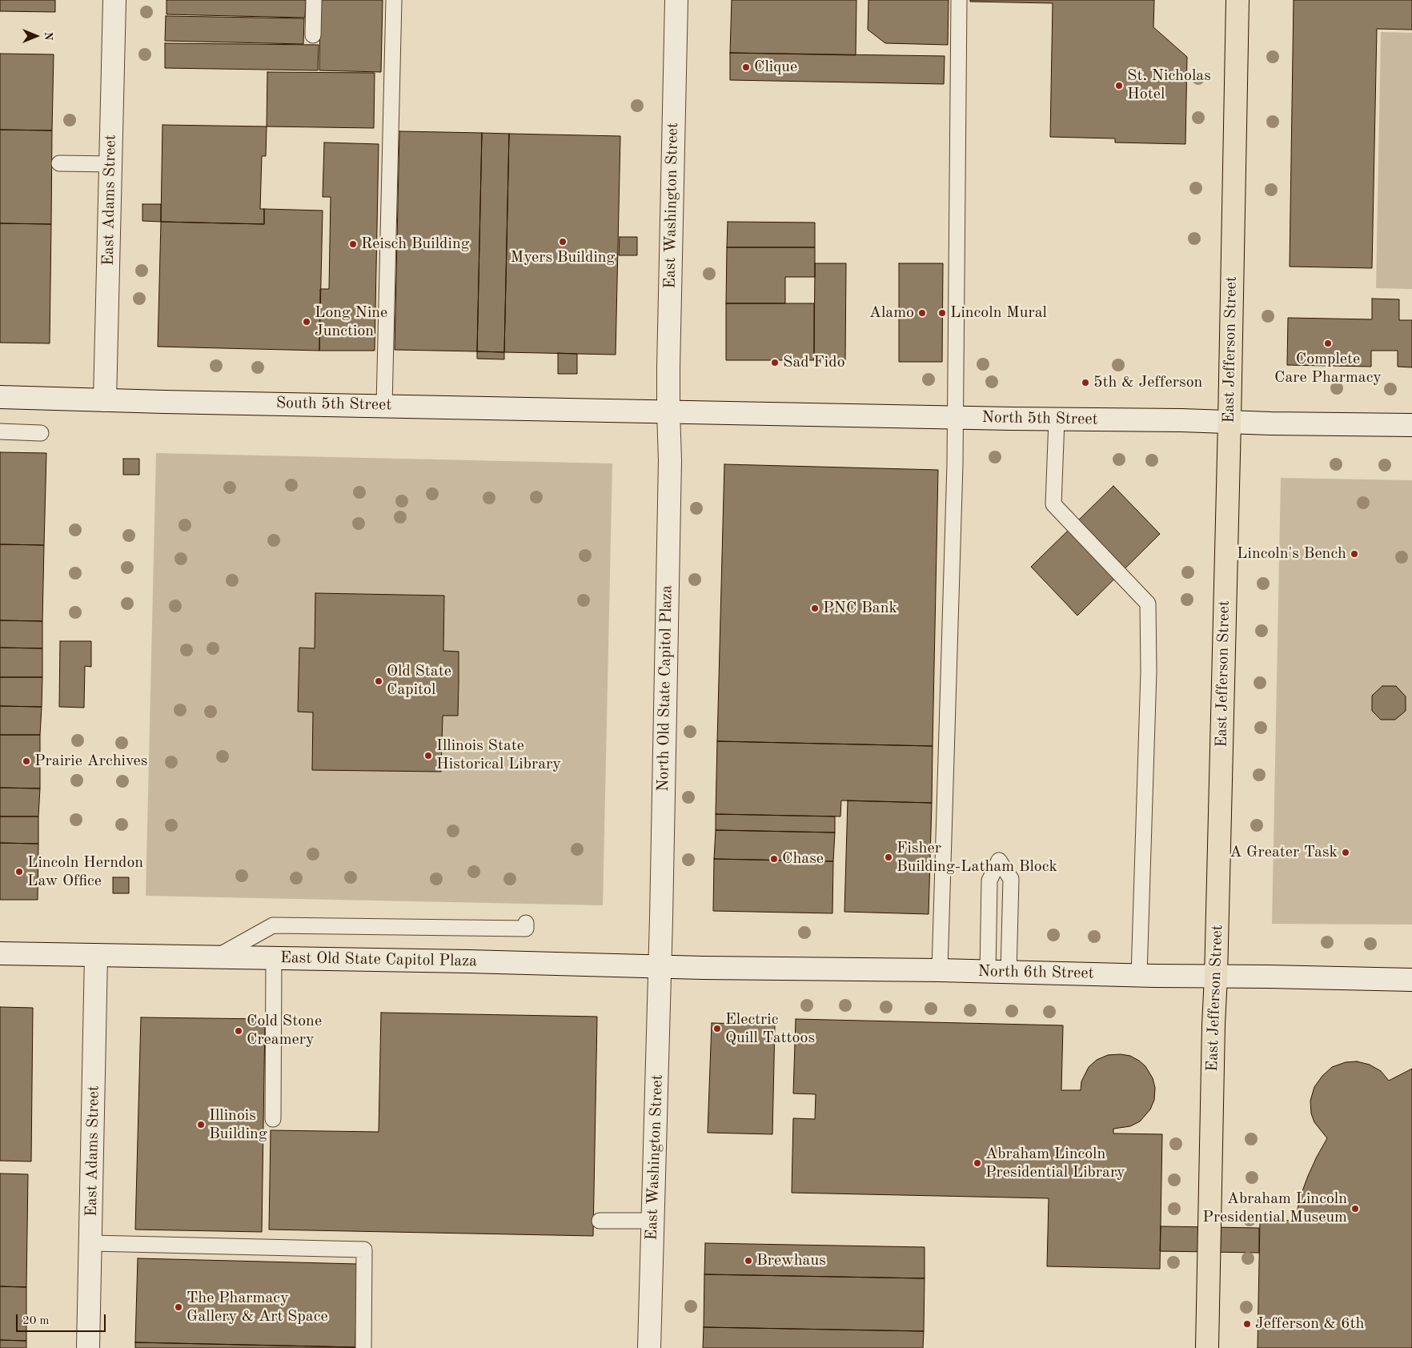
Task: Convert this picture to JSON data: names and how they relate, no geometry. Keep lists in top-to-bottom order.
{
  "streets": {
    "main road": [
      "East Adams Street",
      "East Washington Street",
      "East Jefferson Street",
      "South 5th Street",
      "North 5th Street",
      "North Old State Capitol Plaza",
      "East Old State Capitol Plaza",
      "North 6th Street"
    ]
  },
  "crossings": [
    ["East Adams Street", "South 5th Street"],
    ["East Adams Street", "East Old State Capitol Plaza"],
    ["East Washington Street", "South 5th Street"],
    ["East Washington Street", "North 5th Street"],
    ["East Washington Street", "North Old State Capitol Plaza"],
    ["East Washington Street", "East Old State Capitol Plaza"],
    ["East Washington Street", "North 6th Street"],
    ["East Jefferson Street", "North 5th Street"],
    ["East Jefferson Street", "North 6th Street"],
    ["South 5th Street", "North 5th Street"],
    ["South 5th Street", "North Old State Capitol Plaza"],
    ["North 5th Street", "North Old State Capitol Plaza"],
    ["North Old State Capitol Plaza", "East Old State Capitol Plaza"],
    ["North Old State Capitol Plaza", "North 6th Street"],
    ["East Old State Capitol Plaza", "North 6th Street"]
  ],
  "places": [
    "Clique",
    "St. Nicholas Hotel",
    "Myers Building",
    "Reisch Building",
    "Alamo",
    "Lincoln Mural",
    "Long Nine Junction",
    "Complete Care Pharmacy",
    "Sad Fido",
    "5th & Jefferson",
    "Lincoln's Bench",
    "PNC Bank",
    "Old State Capitol",
    "Illinois State Historical Library",
    "Prairie Archives",
    "A Greater Task",
    "Fisher Building-Latham Block",
    "Chase",
    "Lincoln Herndon Law Office",
    "Electric Quill Tattoos",
    "Cold Stone Creamery",
    "Illinois Building",
    "Abraham Lincoln Presidential Library",
    "Abraham Lincoln Presidential Museum",
    "Brewhaus",
    "The Pharmacy Gallery & Art Space",
    "Jefferson & 6th"
  ],
  "scale_bar": "20 m",
  "north": "right"
}
